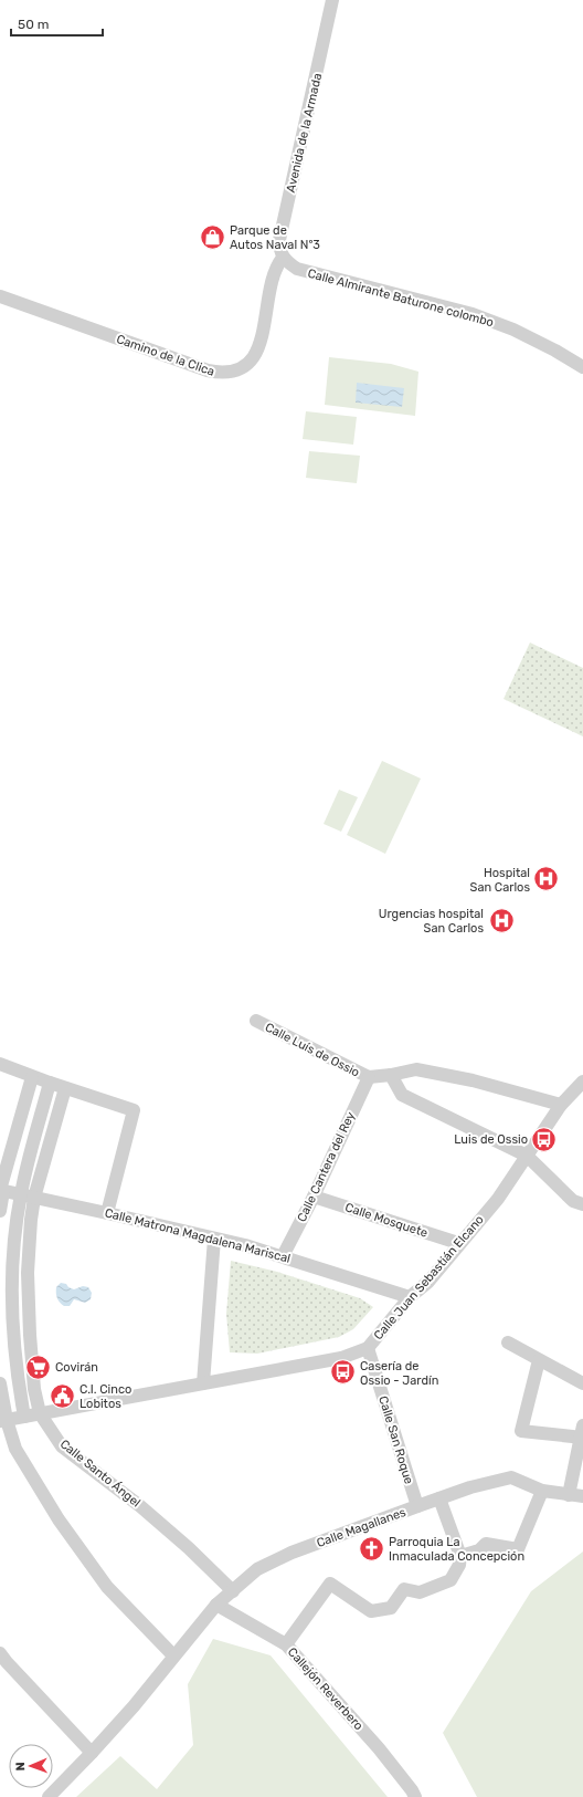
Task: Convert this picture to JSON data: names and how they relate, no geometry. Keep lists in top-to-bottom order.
{
  "streets": {
    "street": [
      "Avenida de la Armada",
      "Calle Almirante Baturone colombo",
      "Camino de la Clica",
      "Calle Luís de Ossio",
      "Calle Cantera del Rey",
      "Calle Mosquete",
      "Calle Matrona Magdalena Mariscal",
      "Calle Juan Sebastián Elcano",
      "Calle San Roque",
      "Calle Santo Ángel",
      "Calle Magallanes",
      "Callejón Reverbero"
    ]
  },
  "crossings": [
    ["Avenida de la Armada", "Calle Almirante Baturone colombo"],
    ["Avenida de la Armada", "Camino de la Clica"],
    ["Calle Almirante Baturone colombo", "Camino de la Clica"],
    ["Calle Luís de Ossio", "Calle Cantera del Rey"],
    ["Calle Cantera del Rey", "Calle Mosquete"],
    ["Calle Cantera del Rey", "Calle Matrona Magdalena Mariscal"],
    ["Calle Mosquete", "Calle Juan Sebastián Elcano"],
    ["Calle Matrona Magdalena Mariscal", "Calle Juan Sebastián Elcano"],
    ["Calle Matrona Magdalena Mariscal", "Calle Santo Ángel"],
    ["Calle Juan Sebastián Elcano", "Calle San Roque"],
    ["Calle Juan Sebastián Elcano", "Calle Santo Ángel"],
    ["Calle San Roque", "Calle Magallanes"],
    ["Calle Santo Ángel", "Calle Magallanes"],
    ["Calle Magallanes", "Callejón Reverbero"]
  ],
  "places": {
    "shop": ["Parque de Autos Naval Nº3"],
    "hospital": ["Hospital San Carlos", "Urgencias hospital San Carlos"],
    "bus stop": ["Luis de Ossio", "Casería de Ossio - Jardín"],
    "supermarket": ["Covirán"],
    "public building": ["C.I. Cinco Lobitos"],
    "church": ["Parroquia La Inmaculada Concepción"]
  },
  "scale_bar": "50 m",
  "north": "left"
}
